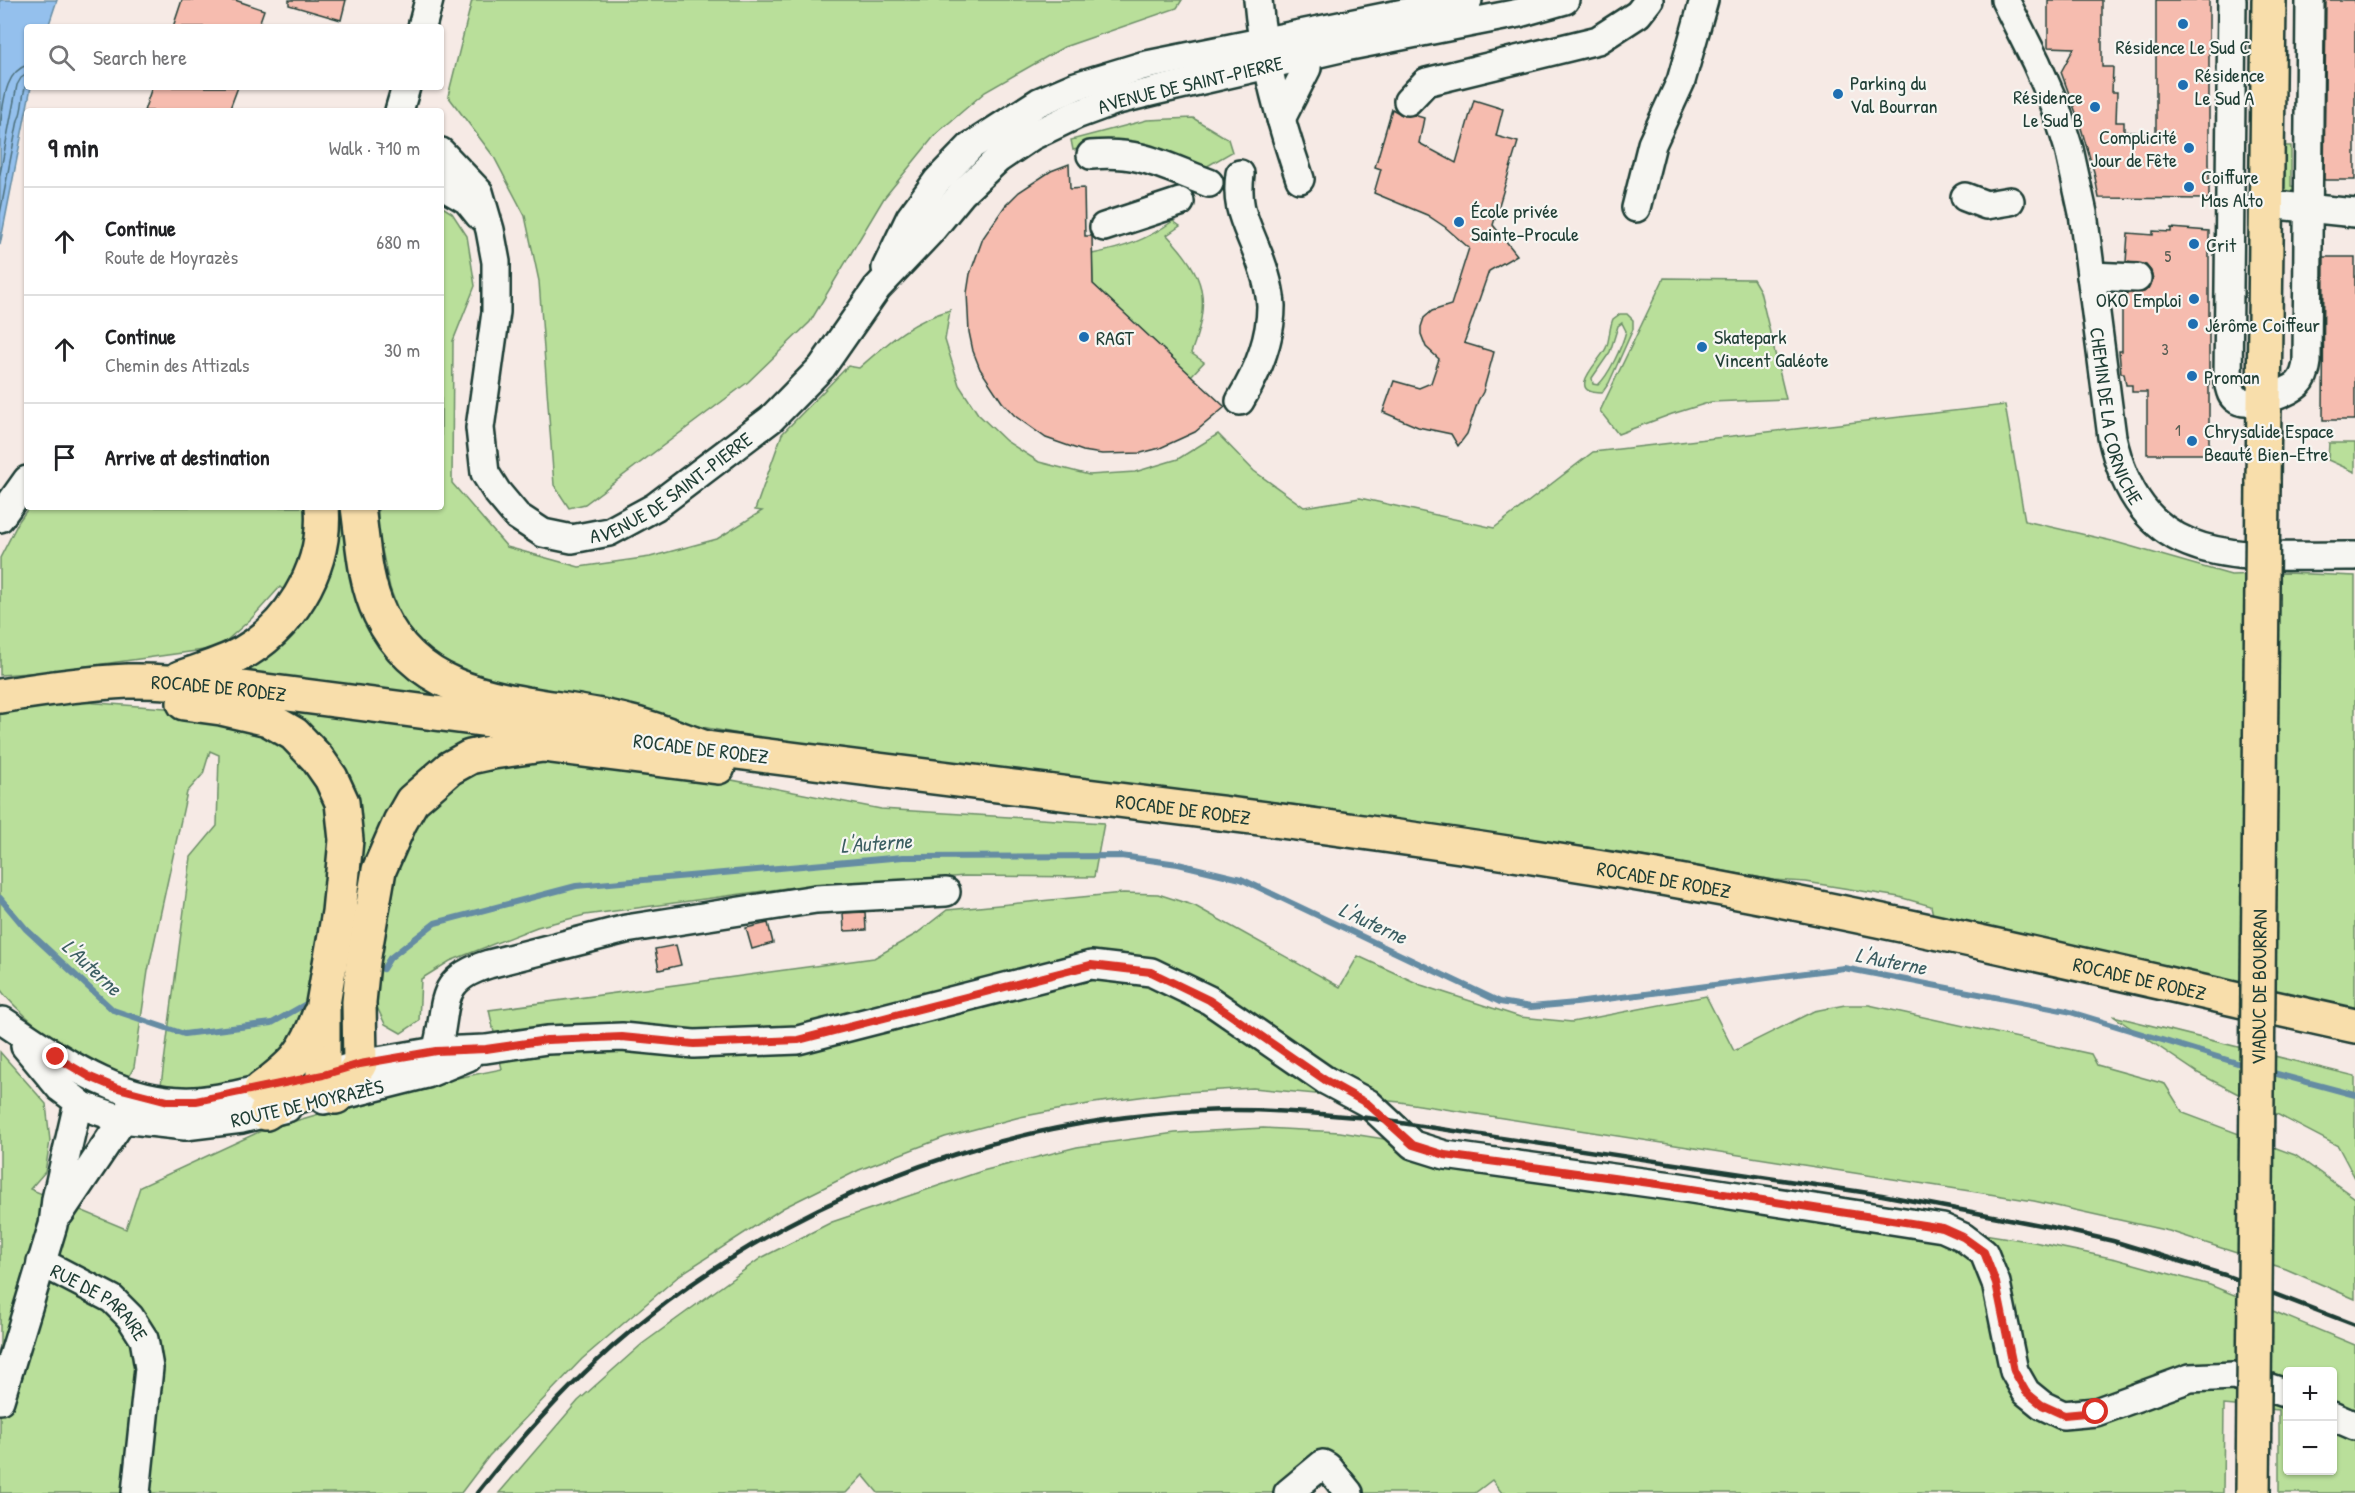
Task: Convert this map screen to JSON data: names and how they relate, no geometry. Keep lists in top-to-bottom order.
{
  "streets": {
    "main road": ["ROCADE DE RODEZ", "VIADUC DE BOURRAN"],
    "street": [
      "AVENUE DE SAINT-PIERRE",
      "CHEMIN DE LA CORNICHE",
      "ROUTE DE MOYRAZÈS",
      "RUE DE PARAIRE"
    ]
  },
  "water": ["L'Auterne"],
  "places": [
    "Résidence Le Sud C",
    "Résidence Le Sud A",
    "Parking du Val Bourran",
    "Résidence Le Sud B",
    "Complicité Jour de Fête",
    "Coiffure Mas Alto",
    "École privée Sainte-Procule",
    "Crit",
    "OKO Emploi",
    "Jérôme Coiffeur",
    "RAGT",
    "Skatepark Vincent Galéote",
    "Proman",
    "Chrysalide Espace Beauté Bien-Etre"
  ],
  "house_numbers": ["5", "3", "1"],
  "page": {
    "search": "Search here",
    "heading": ["9 min", "Walk · 710 m"],
    "list": [
      ["Continue", "Route de Moyrazès", "680 m"],
      ["Continue", "Chemin des Attizals", "30 m"],
      "Arrive at destination"
    ],
    "map_buttons": ["+", "−"]
  }
}
